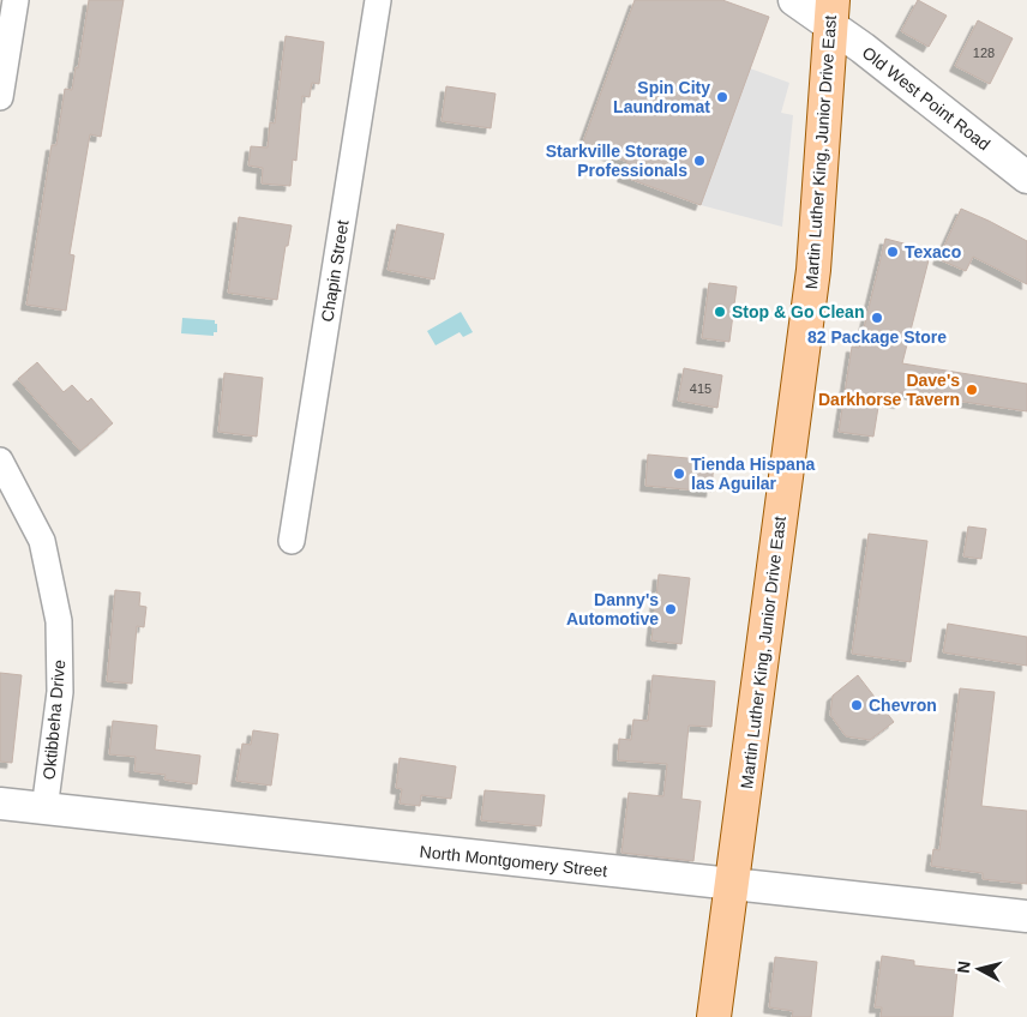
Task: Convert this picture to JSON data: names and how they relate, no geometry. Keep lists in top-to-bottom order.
{
  "streets": {
    "main road": ["Martin Luther King, Junior Drive East"],
    "street": [
      "Old West Point Road",
      "Chapin Street",
      "Oktibbeha Drive",
      "North Montgomery Street"
    ]
  },
  "crossings": [
    ["Old West Point Road", "Martin Luther King, Junior Drive East"],
    ["Martin Luther King, Junior Drive East", "North Montgomery Street"],
    ["Oktibbeha Drive", "North Montgomery Street"]
  ],
  "places": [
    "Spin City Laundromat",
    "Starkville Storage Professionals",
    "Texaco",
    "Stop & Go Clean",
    "82 Package Store",
    "Dave's Darkhorse Tavern",
    "Tienda Hispana las Aguilar",
    "Danny's Automotive",
    "Chevron"
  ],
  "house_numbers": ["128", "415"],
  "north": "left"
}
